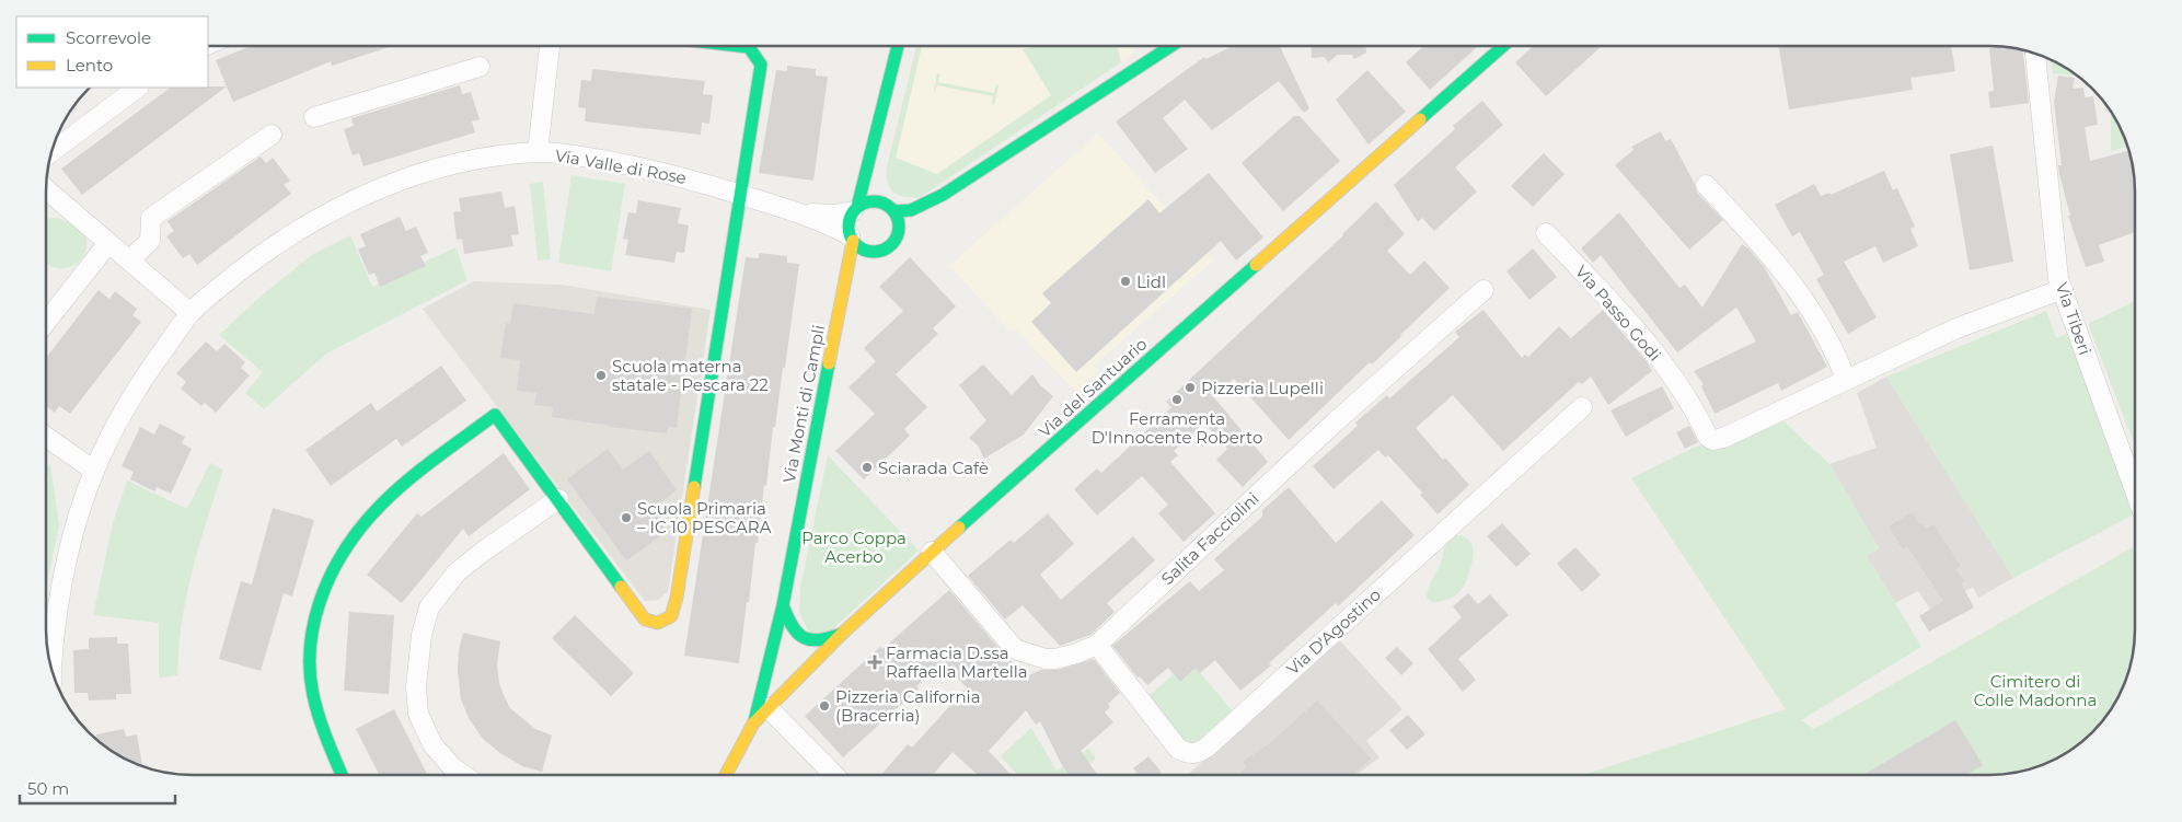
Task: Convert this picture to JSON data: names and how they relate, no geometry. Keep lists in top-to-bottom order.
{
  "streets": {
    "street": [
      "Via Valle di Rose",
      "Via Passo Godi",
      "Via Tiberi",
      "Via del Santuario",
      "Via Monti di Campli",
      "Salita Facciolini",
      "Via D'Agostino"
    ]
  },
  "crossings": [
    ["Via Valle di Rose", "Via Monti di Campli"],
    ["Via Passo Godi", "Via Tiberi"],
    ["Via del Santuario", "Via Monti di Campli"],
    ["Via del Santuario", "Salita Facciolini"],
    ["Salita Facciolini", "Via D'Agostino"]
  ],
  "parks": ["Parco Coppa Acerbo", "Cimitero di Colle Madonna"],
  "places": {
    "other": [
      "Lidl",
      "Scuola materna statale - Pescara 22",
      "Pizzeria Lupelli",
      "Ferramenta D'Innocente Roberto",
      "Sciarada Cafè",
      "Scuola Primaria – IC 10 PESCARA",
      "Pizzeria California (Bracerria)"
    ],
    "health": ["Farmacia D.ssa Raffaella Martella"]
  },
  "legend": ["Scorrevole", "Lento"],
  "scale_bar": "50 m"
}
